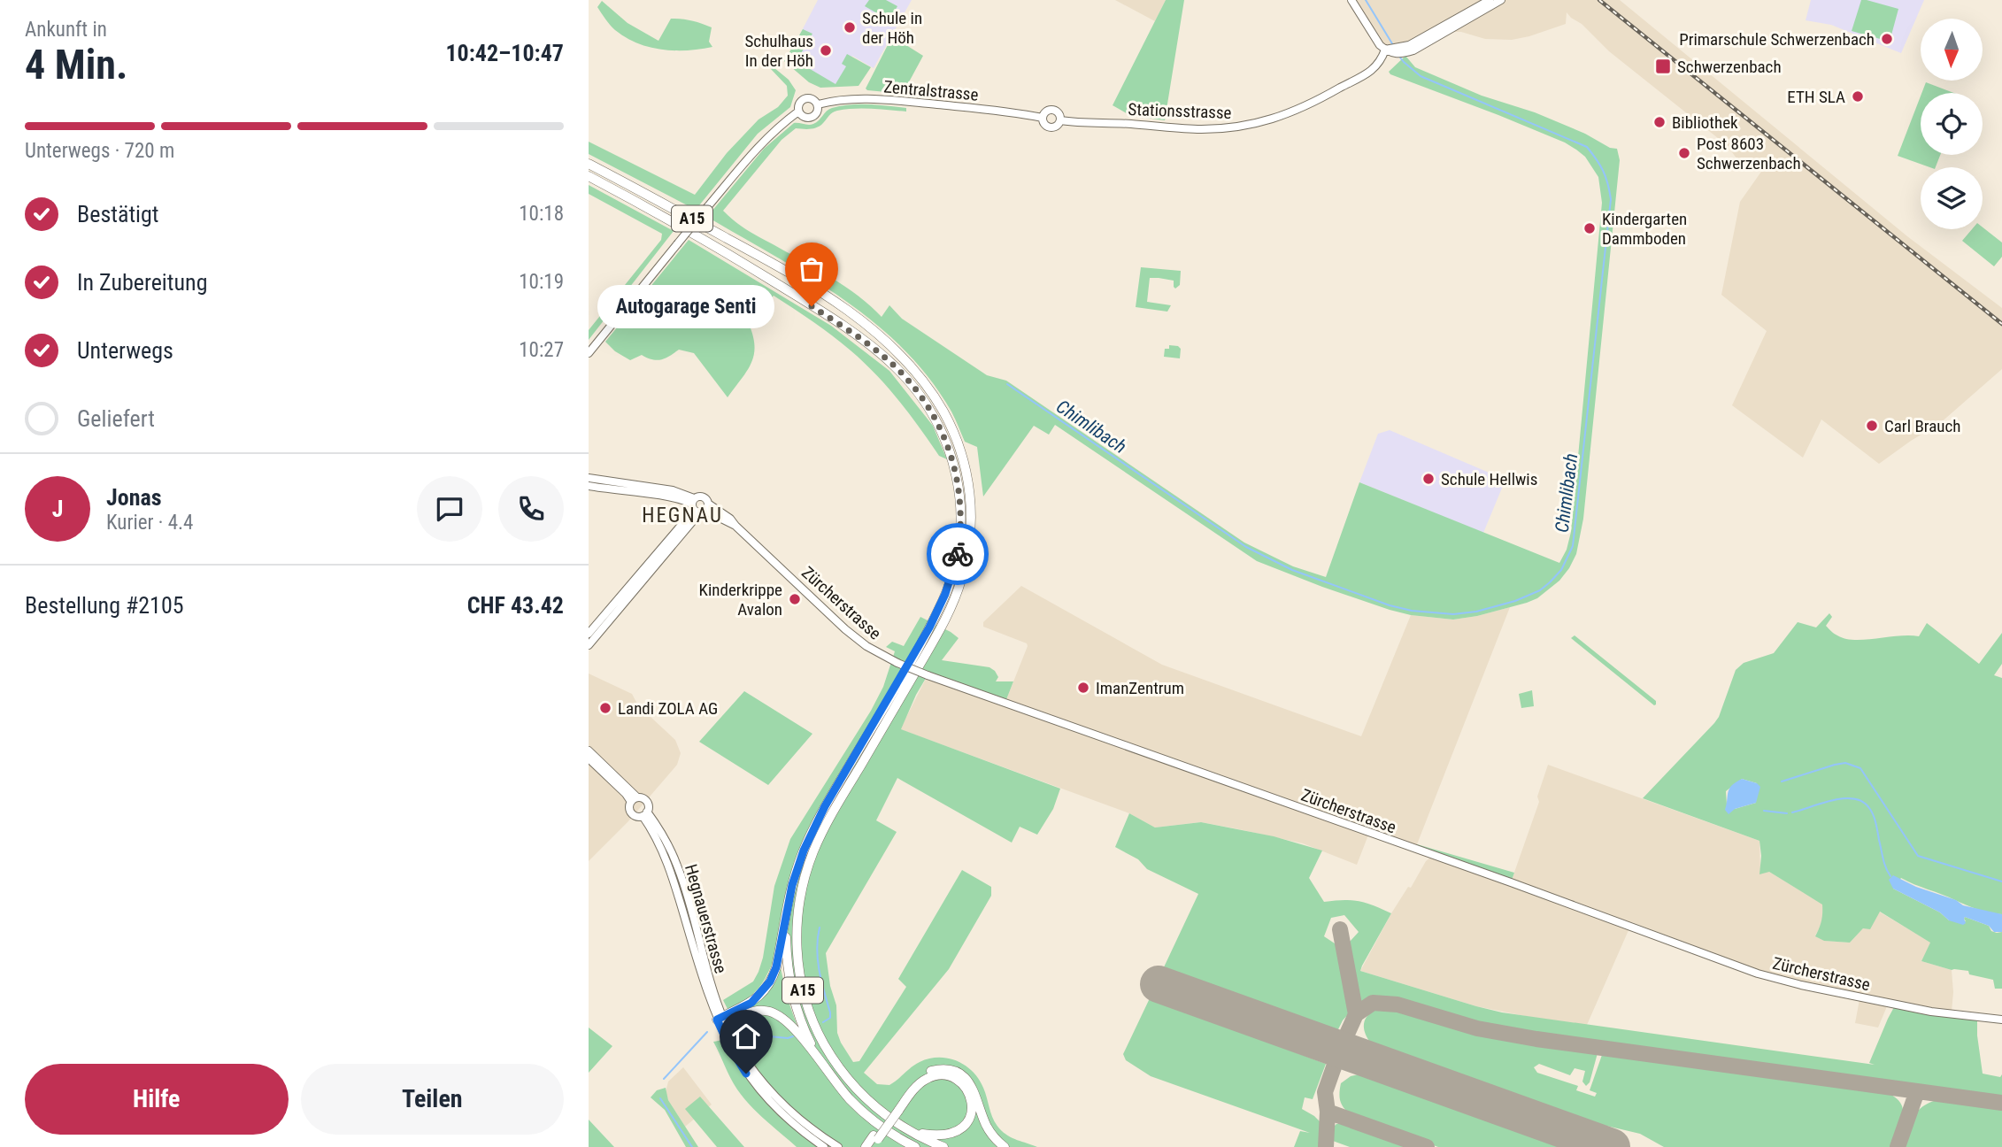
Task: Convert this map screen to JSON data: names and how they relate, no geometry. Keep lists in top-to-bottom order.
{
  "streets": {
    "highway": ["A15"],
    "main road": [
      "Zentralstrasse",
      "Stationsstrasse",
      "Zürcherstrasse",
      "Hegnauerstrasse"
    ]
  },
  "crossings": [
    ["Zentralstrasse", "Stationsstrasse"]
  ],
  "districts": ["HEGNAU"],
  "water": ["Chimlibach"],
  "places": {
    "other": [
      "Schule in der Höh",
      "Primarschule Schwerzenbach",
      "Schulhaus In der Höh",
      "ETH SLA",
      "Bibliothek",
      "Post 8603 Schwerzenbach",
      "Kindergarten Dammboden",
      "Autogarage Senti",
      "Carl Brauch",
      "Schule Hellwis",
      "Kinderkrippe Avalon",
      "ImanZentrum",
      "Landi ZOLA AG"
    ],
    "transit": ["Schwerzenbach"]
  },
  "north": "bottom",
  "page": {
    "heading": ["4 Min.", "Ankunft in", "10:42–10:47"],
    "panel": [
      "Jonas",
      "Kurier · 4.4",
      "Bestellung #2105",
      "CHF 43.42"
    ],
    "bar": "Unterwegs · 720 m",
    "list": [
      ["Bestätigt", "10:18"],
      ["In Zubereitung", "10:19"],
      ["Unterwegs", "10:27"],
      "Geliefert"
    ],
    "bubble": "Autogarage Senti",
    "round": "J",
    "buttons": ["Hilfe", "Teilen"]
  }
}
